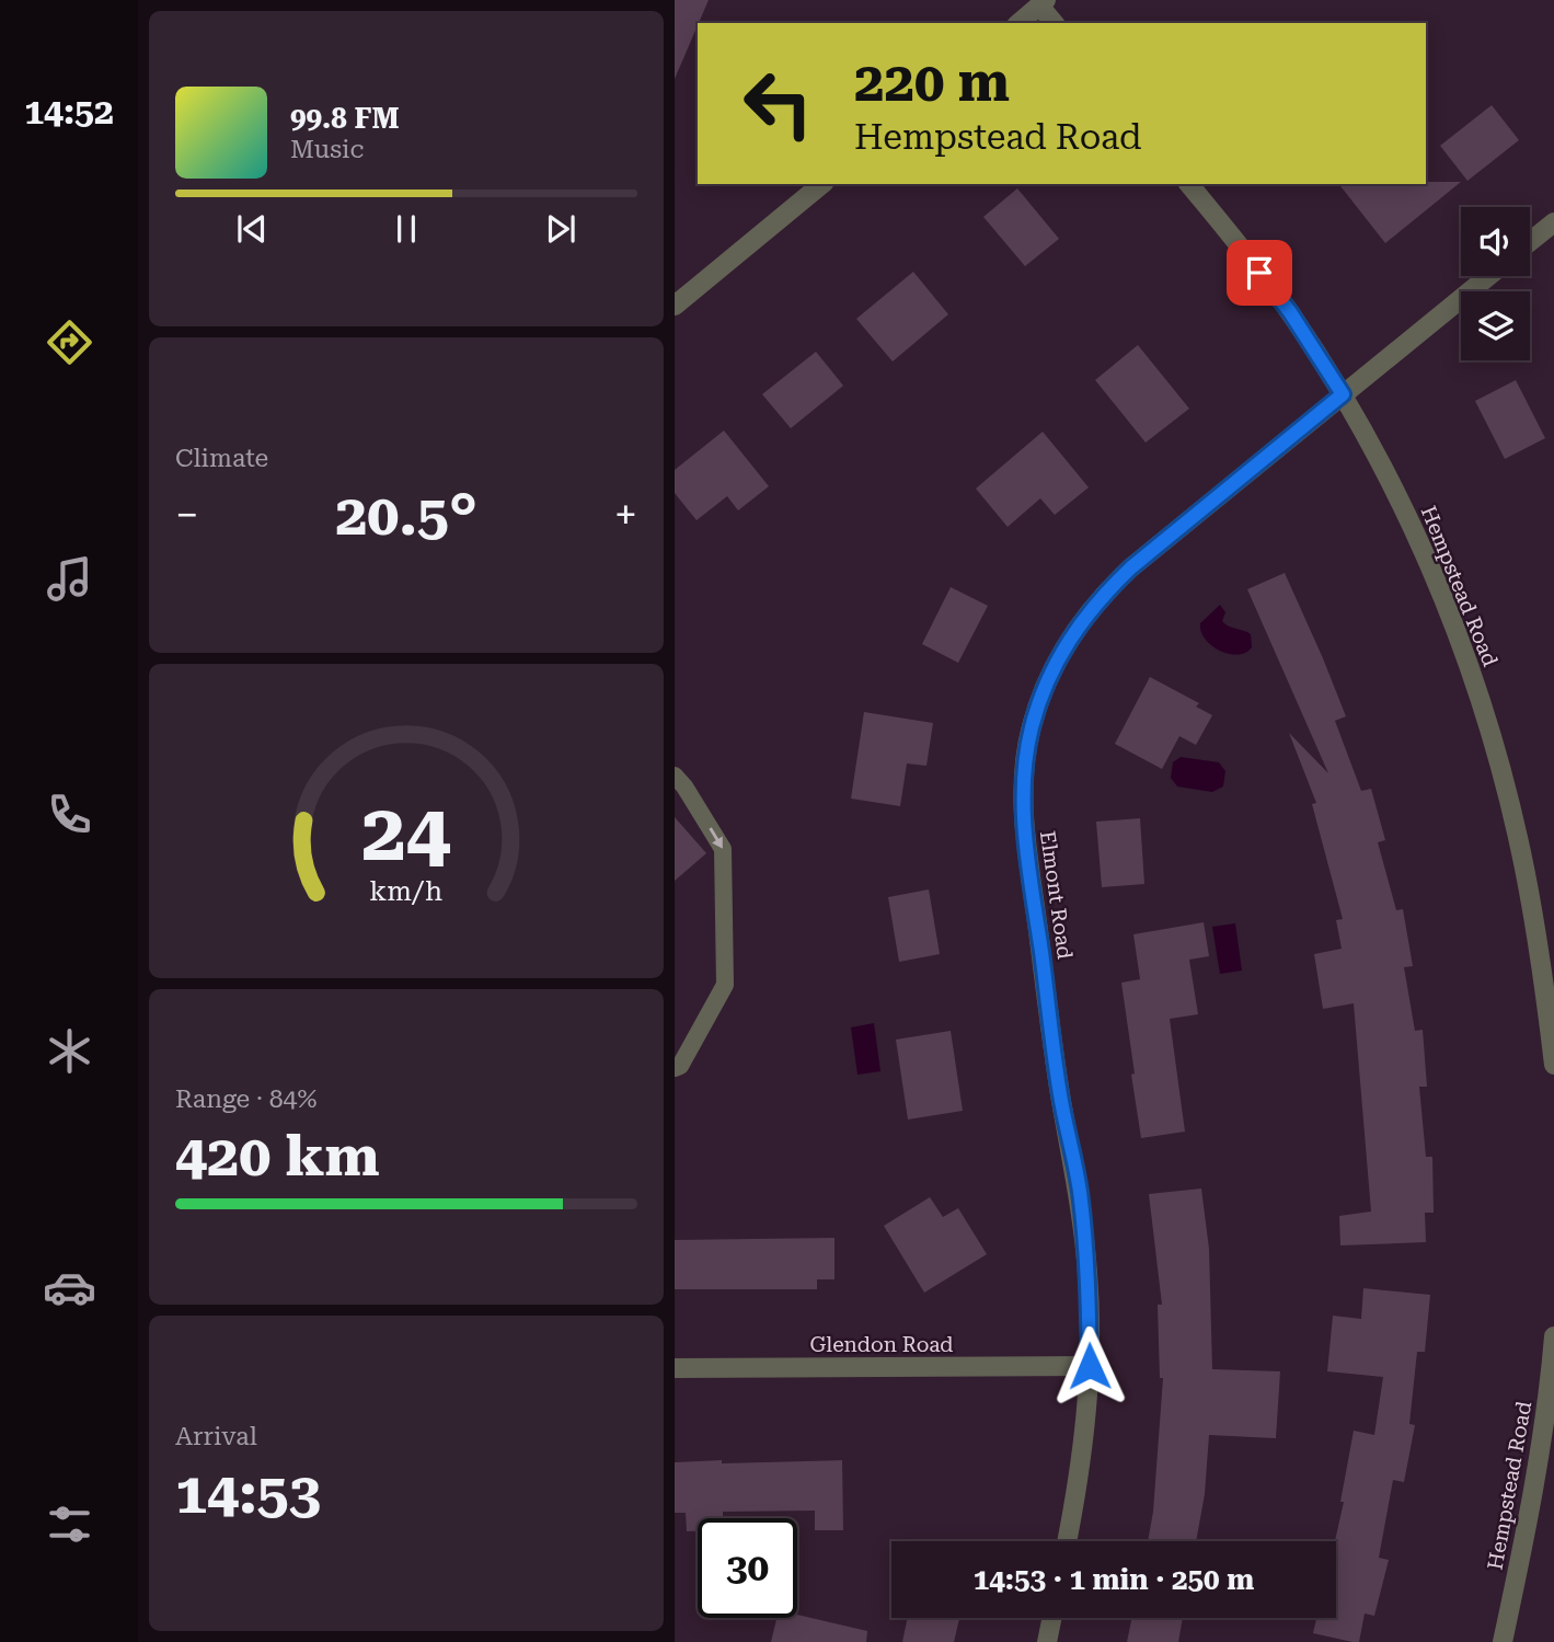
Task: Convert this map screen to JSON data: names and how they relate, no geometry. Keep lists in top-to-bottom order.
{
  "streets": {
    "street": ["Hempstead Road", "Elmont Road", "Glendon Road"]
  },
  "crossings": [
    ["Hempstead Road", "Elmont Road"],
    ["Elmont Road", "Glendon Road"]
  ],
  "page": {
    "tabs": "14:52",
    "turn": ["220 m", "Hempstead Road"],
    "song": ["99.8 FM", "Music"],
    "tile": [
      "Climate",
      ["Range · 84%", "420 km"],
      ["Arrival", "14:53"]
    ],
    "heat": ["−", "20.5°", "+"],
    "limit": "30",
    "trip": "14:53 · 1 min · 250 m",
    "gauge": ["24", "km/h"]
  }
}
